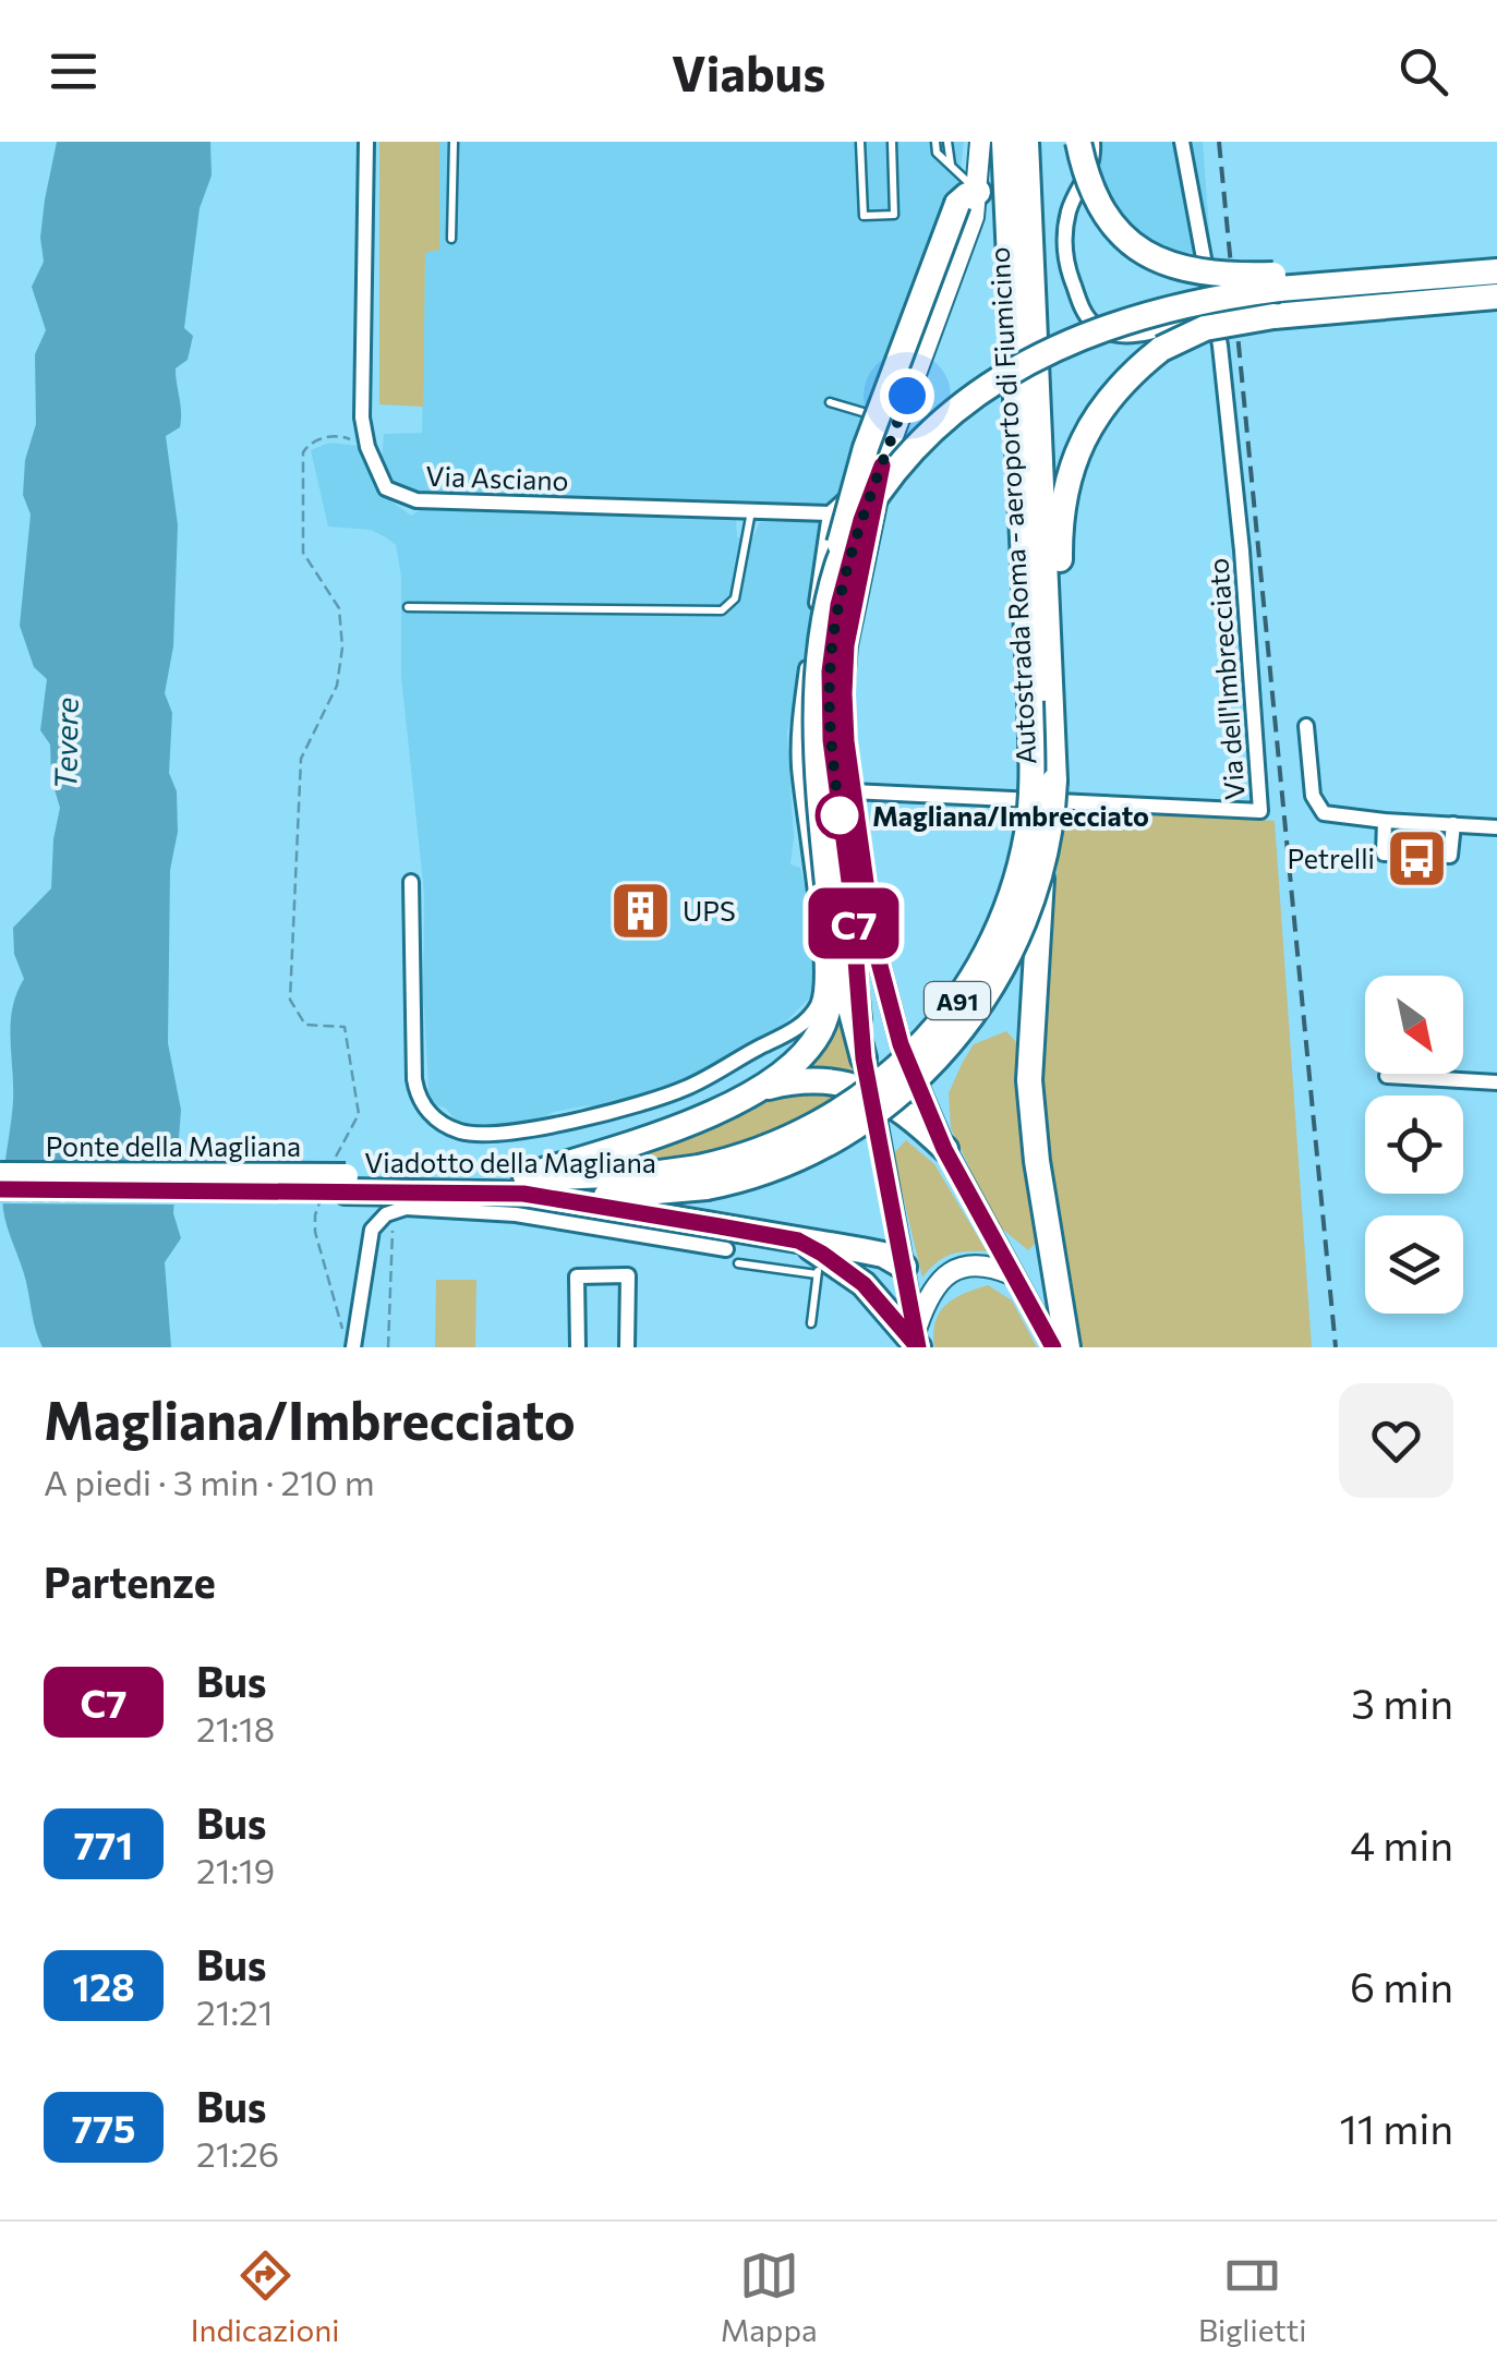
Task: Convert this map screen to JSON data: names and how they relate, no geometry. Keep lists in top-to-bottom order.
{
  "streets": {
    "highway": [
      "Autostrada Roma - aeroporto di Fiumicino",
      "A91",
      "Ponte della Magliana",
      "Viadotto della Magliana"
    ],
    "street": ["Via Asciano", "Via dell'Imbrecciato"]
  },
  "crossings": [
    ["Autostrada Roma - aeroporto di Fiumicino", "Viadotto della Magliana"],
    ["Ponte della Magliana", "Viadotto della Magliana"]
  ],
  "water": ["Tevere"],
  "places": {
    "other": ["Magliana/Imbrecciato"],
    "bus stop": ["Petrelli"],
    "building": ["UPS"]
  },
  "lines": ["bus line C7"],
  "north": "bottom right",
  "page": {
    "header": "Viabus",
    "on_map": "C7",
    "heading": [
      ["Magliana/Imbrecciato", "A piedi · 3 min · 210 m"],
      "Partenze"
    ],
    "list": [
      {
        "mark": "C7",
        "name": "Bus",
        "note": "21:18",
        "value": "3 min"
      },
      {
        "mark": "771",
        "name": "Bus",
        "note": "21:19",
        "value": "4 min"
      },
      {
        "mark": "128",
        "name": "Bus",
        "note": "21:21",
        "value": "6 min"
      },
      {
        "mark": "775",
        "name": "Bus",
        "note": "21:26",
        "value": "11 min"
      }
    ],
    "tabs": ["Indicazioni", "Mappa", "Biglietti"]
  }
}
